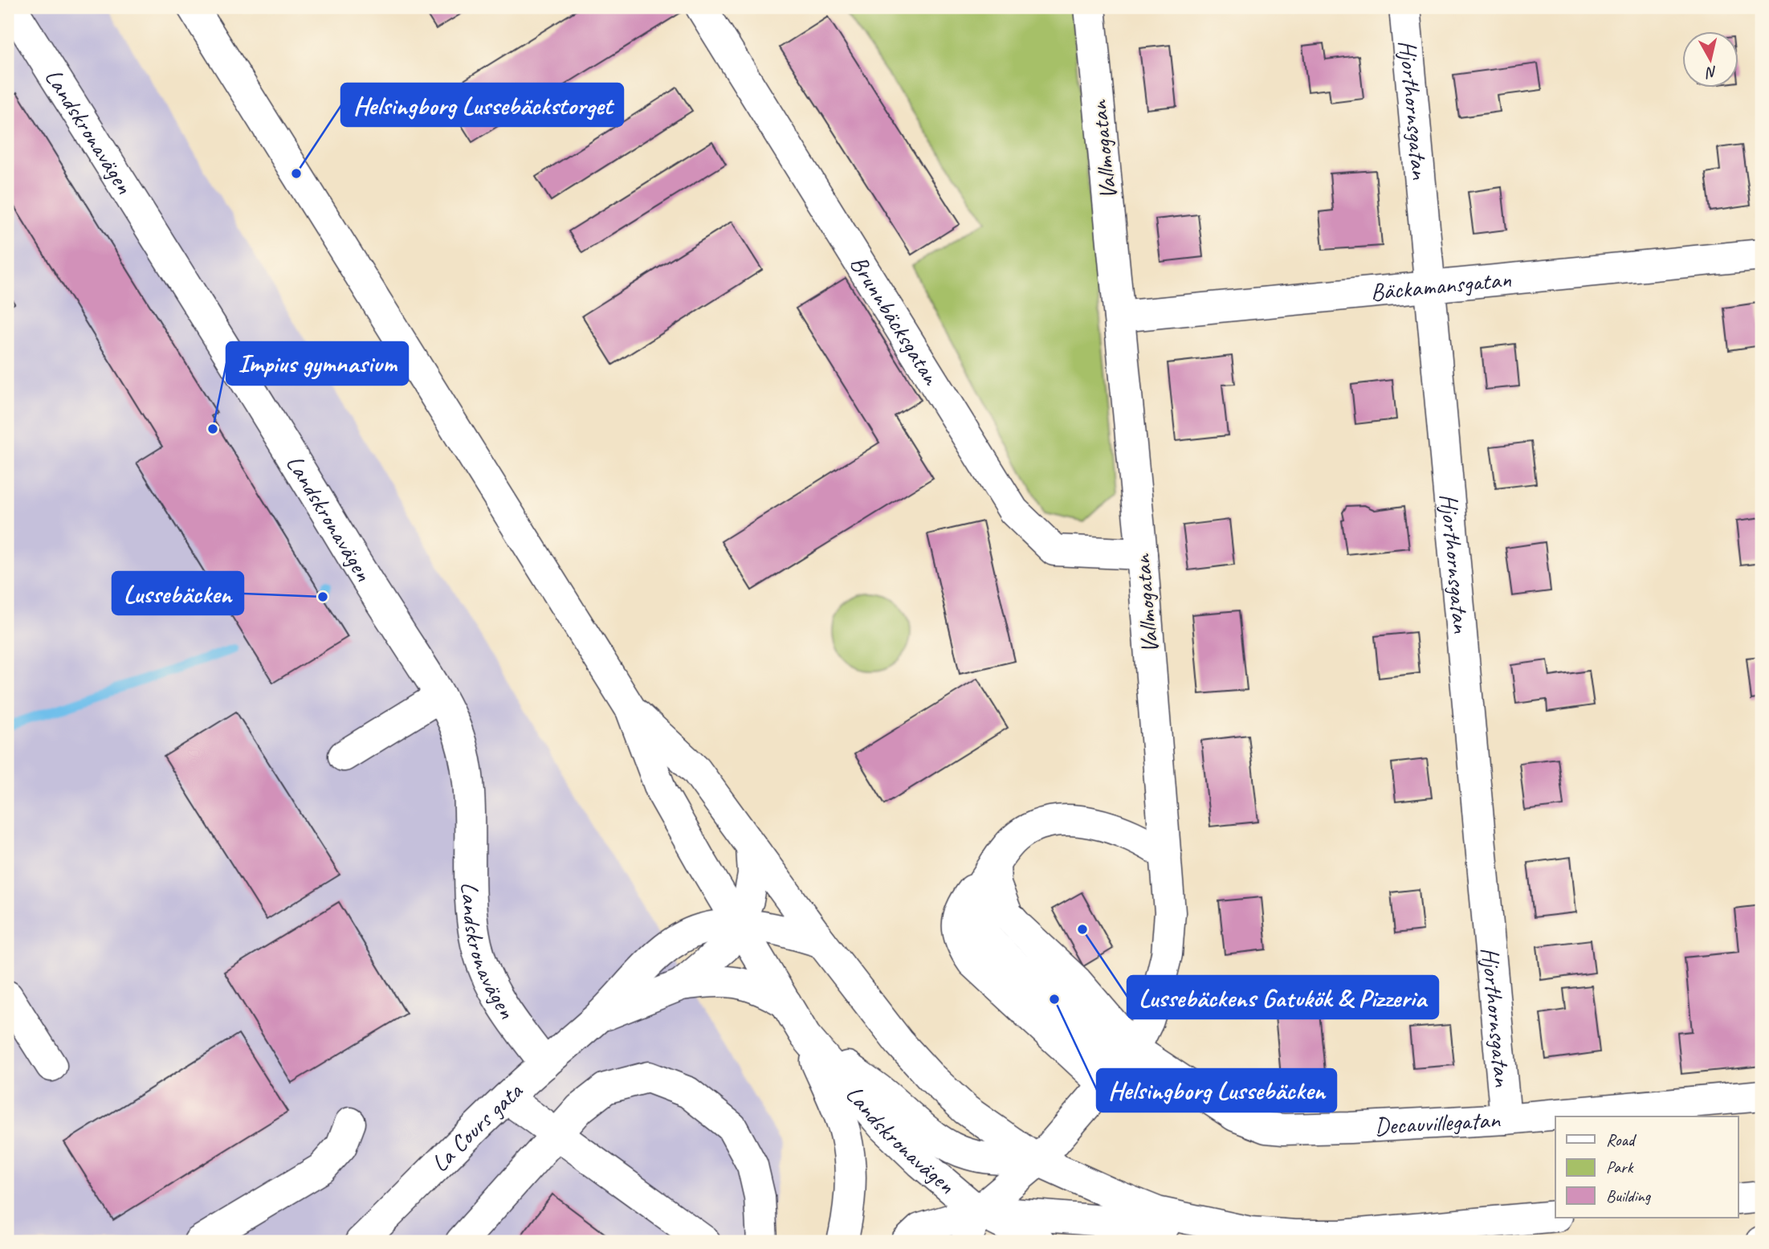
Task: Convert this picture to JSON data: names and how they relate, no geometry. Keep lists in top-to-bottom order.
{
  "streets": {
    "street": [
      "Hjorthornsgatan",
      "Landskronavägen",
      "Vallmogatan",
      "Bäckamansgatan",
      "Brunnbäcksgatan",
      "Decauvillegatan",
      "La Cours gata"
    ]
  },
  "crossings": [
    ["Hjorthornsgatan", "Bäckamansgatan"],
    ["Hjorthornsgatan", "Decauvillegatan"],
    ["Landskronavägen", "Vallmogatan"],
    ["Landskronavägen", "La Cours gata"],
    ["Vallmogatan", "Bäckamansgatan"],
    ["Vallmogatan", "Brunnbäcksgatan"],
    ["Vallmogatan", "Decauvillegatan"]
  ],
  "places": [
    "Helsingborg Lussebäckstorget",
    "Impius gymnasium",
    "Lussebäcken",
    "Lussebäckens Gatukök & Pizzeria",
    "Helsingborg Lussebäcken"
  ],
  "legend": ["Road", "Park", "Building"],
  "north": "bottom"
}
